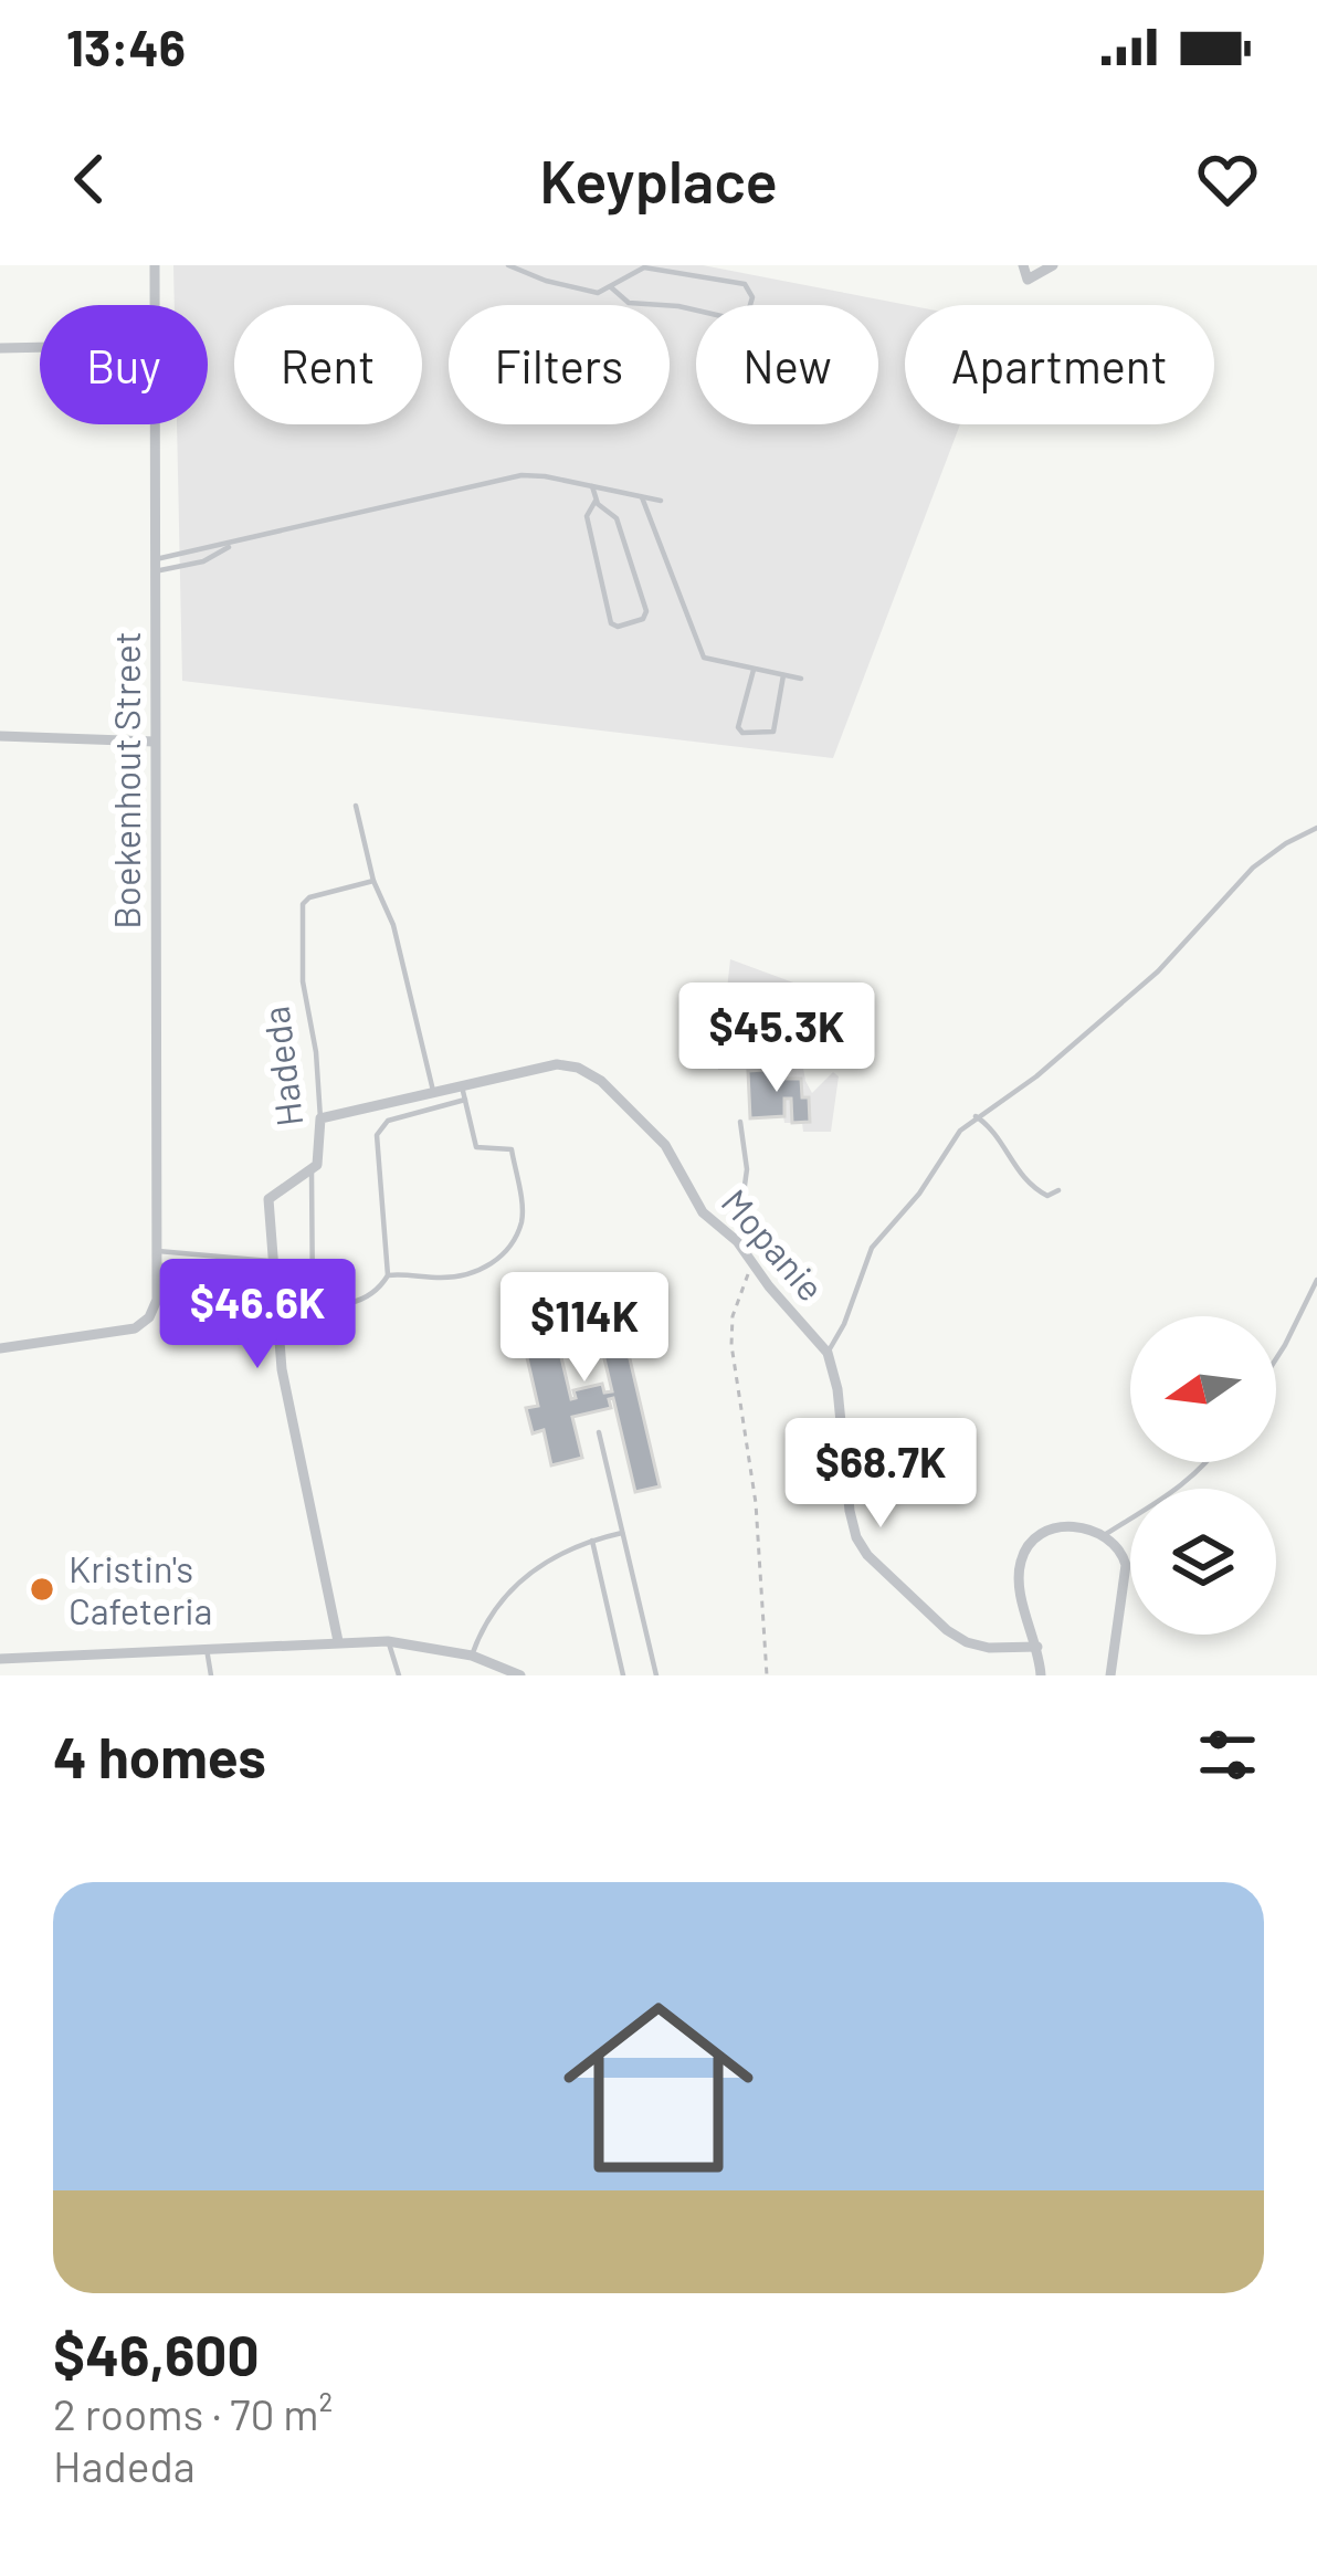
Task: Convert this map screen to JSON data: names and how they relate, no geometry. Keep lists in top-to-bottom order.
{
  "streets": {
    "street": ["Boekenhout Street", "Hadeda", "Mopanie"]
  },
  "crossings": [
    ["Hadeda", "Mopanie"]
  ],
  "places": ["Kristin's Cafeteria"],
  "north": "left",
  "page": {
    "status": "13:46",
    "header": "Keyplace",
    "chip": [
      "Buy",
      "Rent",
      "Filters",
      "New",
      "Apartment"
    ],
    "price": [
      "$45.3K",
      "$46.6K",
      "$114K",
      "$68.7K"
    ],
    "heading": "4 homes",
    "list": [
      {
        "name": "$46,600",
        "note": "2 rooms · 70 m² · Hadeda"
      }
    ]
  }
}
